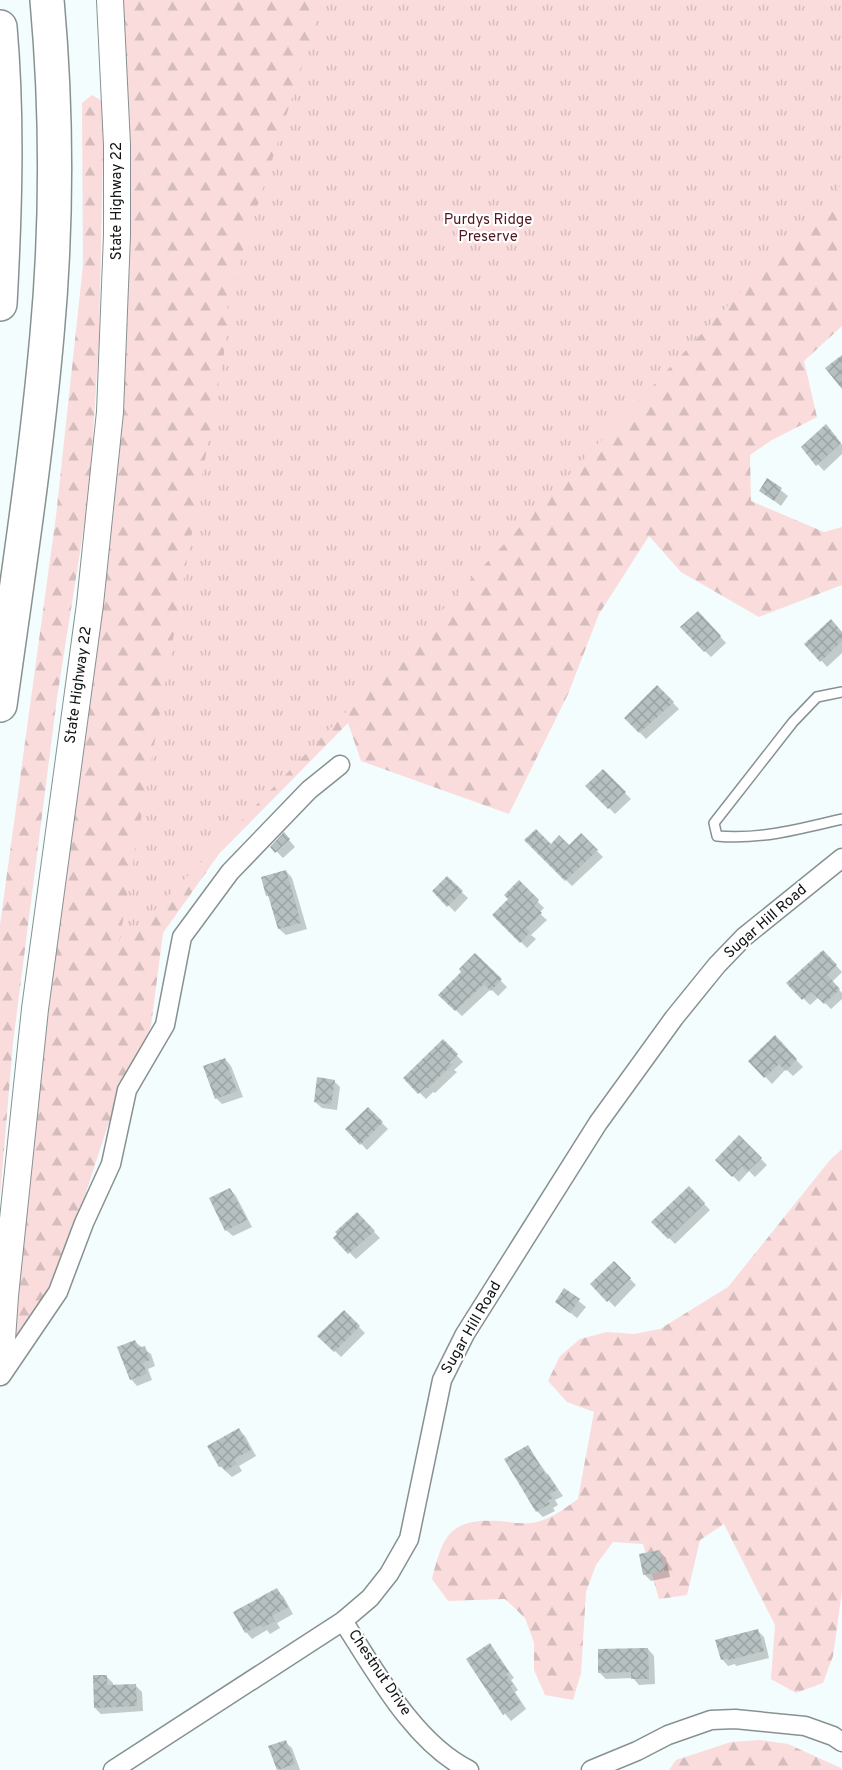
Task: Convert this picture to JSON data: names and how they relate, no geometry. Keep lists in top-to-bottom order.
{
  "streets": {
    "main road": ["State Highway 22"],
    "street": ["Sugar Hill Road", "Chestnut Drive"]
  },
  "crossings": [
    ["Sugar Hill Road", "Chestnut Drive"]
  ],
  "parks": ["Purdys Ridge Preserve"]
}
